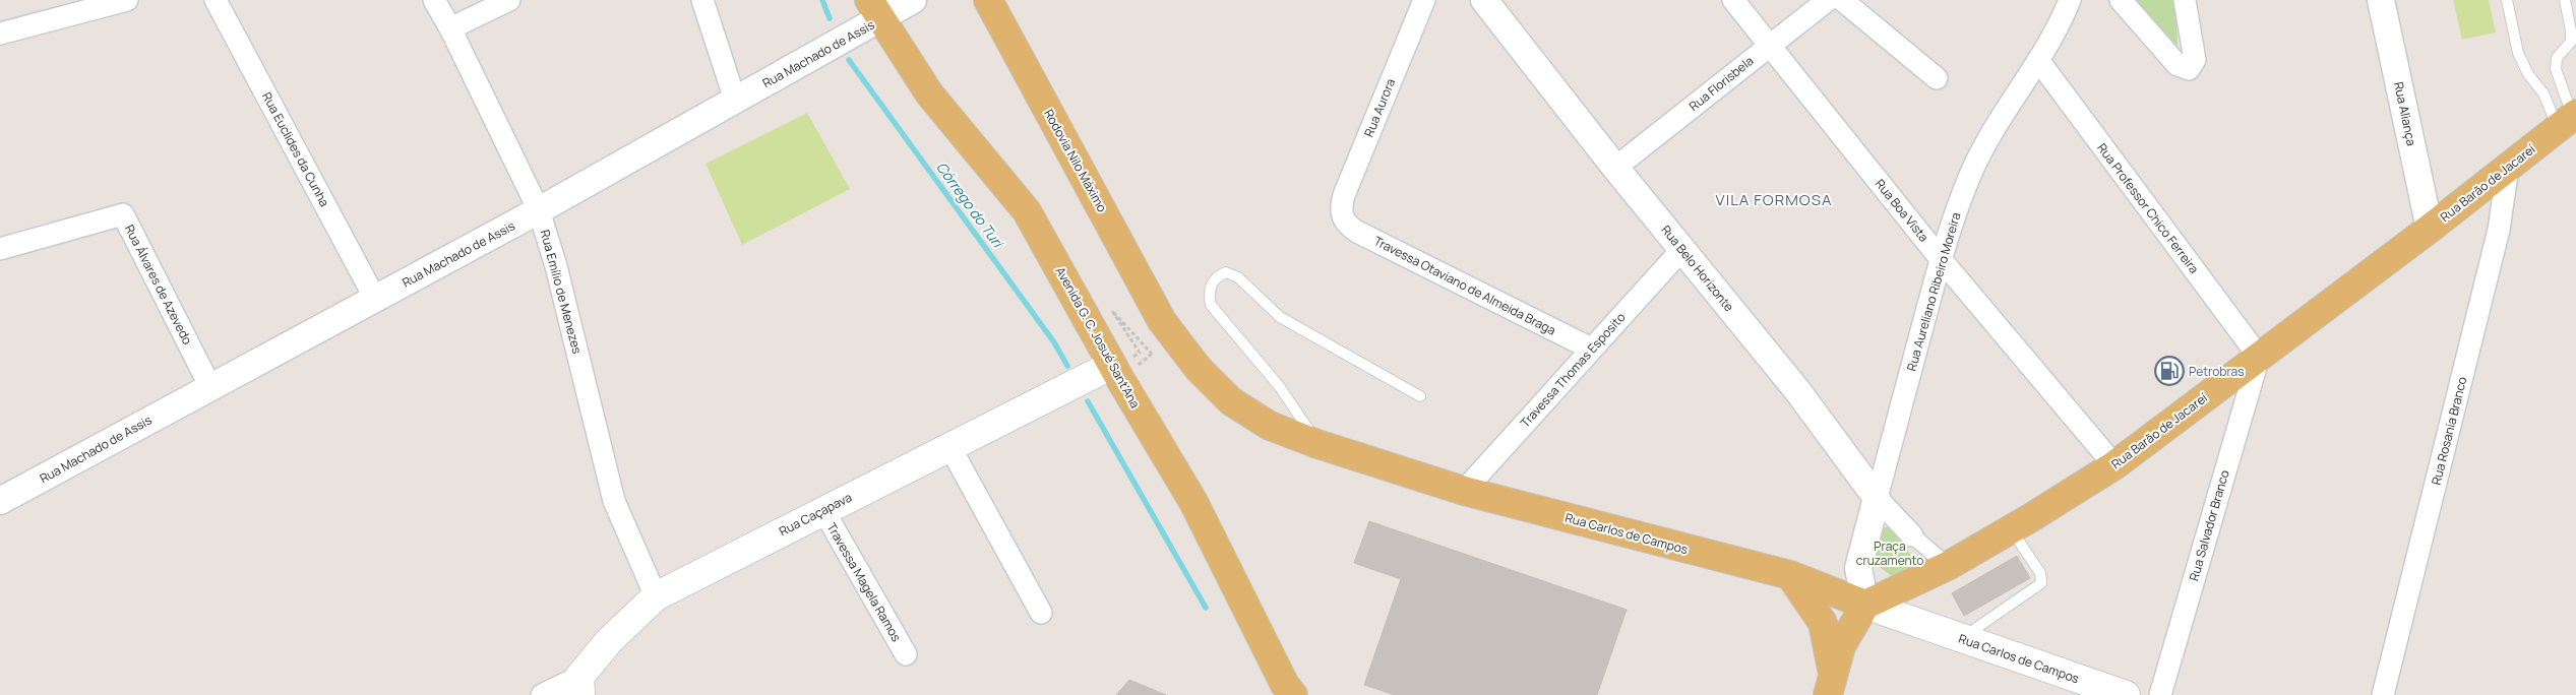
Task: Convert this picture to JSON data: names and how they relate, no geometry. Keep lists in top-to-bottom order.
{
  "streets": {
    "main road": [
      "Rodovia Nilo Máximo",
      "Rua Barão de Jacareí",
      "Avenida G. C. Josué Sant'Ana",
      "Rua Caçapava",
      "Rua Carlos de Campos"
    ],
    "street": [
      "Rua Machado de Assis",
      "Rua Florisbela",
      "Rua Aurora",
      "Rua Aliança",
      "Rua Euclides da Cunha",
      "Rua Professor Chico Ferreira",
      "Rua Boa Vista",
      "Rua Belo Horizonte",
      "Rua Álvares de Azevedo",
      "Travessa Otaviano de Almeida Braga",
      "Rua Emílio de Menezes",
      "Rua Aureliano Ribeiro Moreira",
      "Travessa Thomas Esposito",
      "Rua Rosania Branco",
      "Rua Salvador Branco",
      "Travessa Magela Ramos"
    ]
  },
  "crossings": [
    ["Rua Machado de Assis", "Rua Euclides da Cunha"],
    ["Rua Machado de Assis", "Rua Álvares de Azevedo"],
    ["Rua Machado de Assis", "Rua Emílio de Menezes"],
    ["Rua Machado de Assis", "Avenida G. C. Josué Sant'Ana"],
    ["Rua Florisbela", "Rua Boa Vista"],
    ["Rua Florisbela", "Rua Belo Horizonte"],
    ["Rua Aurora", "Travessa Otaviano de Almeida Braga"],
    ["Rua Aliança", "Rua Barão de Jacareí"],
    ["Rodovia Nilo Máximo", "Rua Carlos de Campos"],
    ["Rua Barão de Jacareí", "Rua Professor Chico Ferreira"],
    ["Rua Barão de Jacareí", "Rua Boa Vista"],
    ["Rua Barão de Jacareí", "Rua Aureliano Ribeiro Moreira"],
    ["Rua Barão de Jacareí", "Rua Rosania Branco"],
    ["Rua Barão de Jacareí", "Rua Salvador Branco"],
    ["Rua Barão de Jacareí", "Rua Carlos de Campos"],
    ["Rua Professor Chico Ferreira", "Rua Aureliano Ribeiro Moreira"],
    ["Rua Professor Chico Ferreira", "Rua Salvador Branco"],
    ["Rua Boa Vista", "Rua Aureliano Ribeiro Moreira"],
    ["Rua Belo Horizonte", "Rua Aureliano Ribeiro Moreira"],
    ["Rua Belo Horizonte", "Travessa Thomas Esposito"],
    ["Travessa Otaviano de Almeida Braga", "Travessa Thomas Esposito"],
    ["Rua Emílio de Menezes", "Rua Caçapava"],
    ["Rua Aureliano Ribeiro Moreira", "Rua Carlos de Campos"],
    ["Avenida G. C. Josué Sant'Ana", "Rua Caçapava"],
    ["Travessa Thomas Esposito", "Rua Carlos de Campos"],
    ["Rua Caçapava", "Travessa Magela Ramos"]
  ],
  "districts": ["VILA FORMOSA"],
  "water": ["Córrego do Turi"],
  "parks": ["Praça cruzamento"],
  "places": {
    "fuel station": ["Petrobras"]
  }
}
